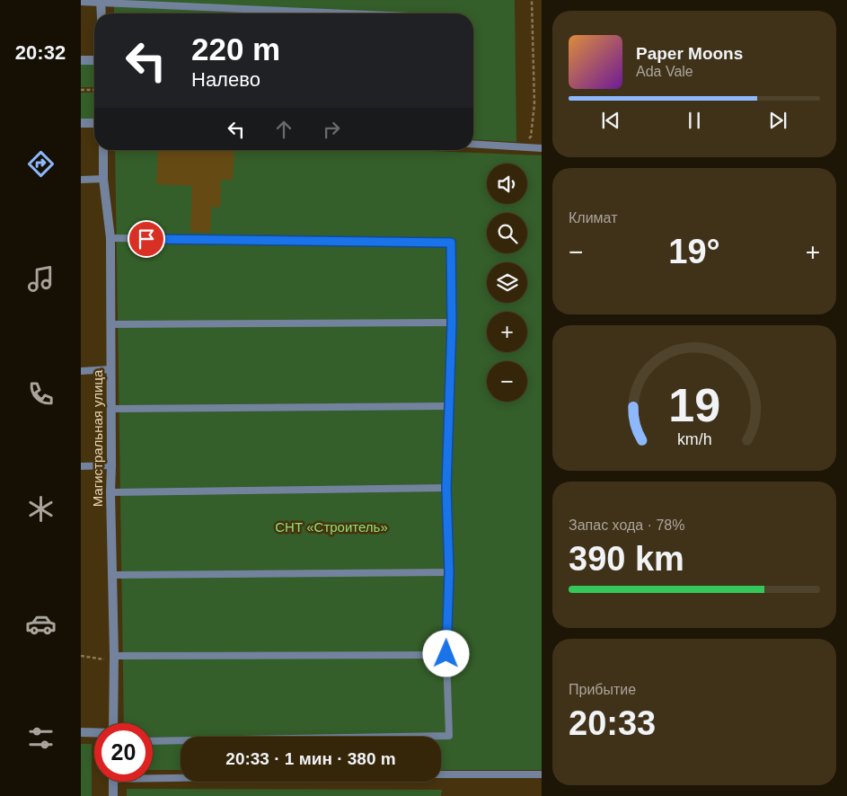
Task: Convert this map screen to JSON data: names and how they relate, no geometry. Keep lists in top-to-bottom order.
{
  "streets": {
    "street": ["Магистральная улица"]
  },
  "parks": ["СНТ «Строитель»"],
  "page": {
    "tabs": "20:32",
    "turn": ["220 m", "Налево"],
    "song": ["Paper Moons", "Ada Vale"],
    "map_buttons": ["+", "−"],
    "tile": [
      "Климат",
      ["Запас хода · 78%", "390 km"],
      ["Прибытие", "20:33"]
    ],
    "heat": ["−", "19°", "+"],
    "limit": "20",
    "trip": "20:33 · 1 мин · 380 m",
    "gauge": ["19", "km/h"]
  }
}
